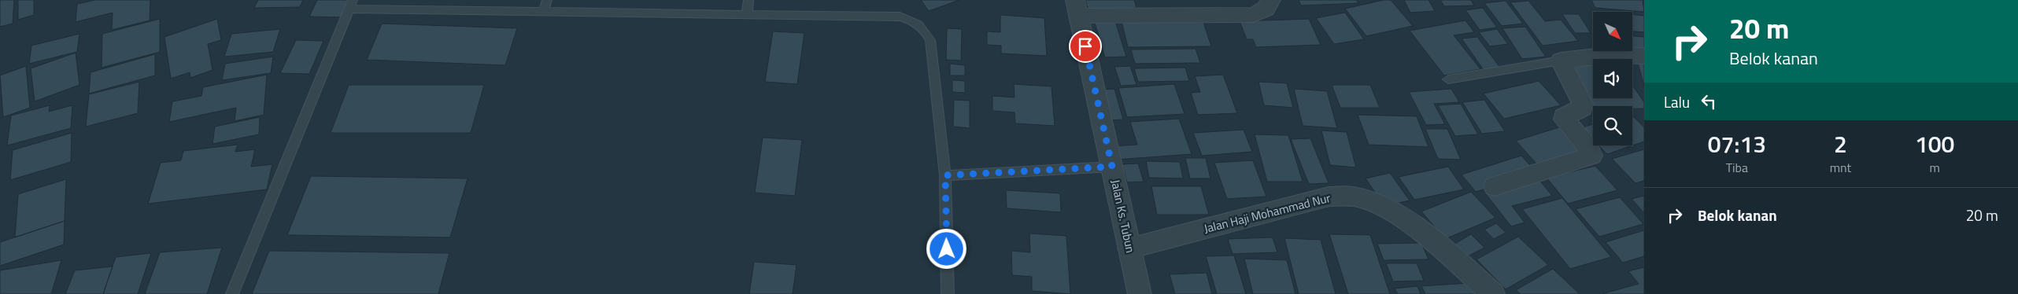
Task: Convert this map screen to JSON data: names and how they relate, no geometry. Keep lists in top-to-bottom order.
{
  "streets": {
    "street": ["Jalan Haji Mohammad Nur", "Jalan Ks. Tubun"]
  },
  "crossings": [
    ["Jalan Haji Mohammad Nur", "Jalan Ks. Tubun"]
  ],
  "north": "bottom right",
  "page": {
    "turn": ["20 m", "Belok kanan"],
    "then": "Lalu",
    "eta": [
      "07:13",
      "Tiba",
      "2",
      "mnt",
      "100",
      "m"
    ],
    "list": [
      {
        "name": "Belok kanan",
        "value": "20 m"
      }
    ]
  }
}
